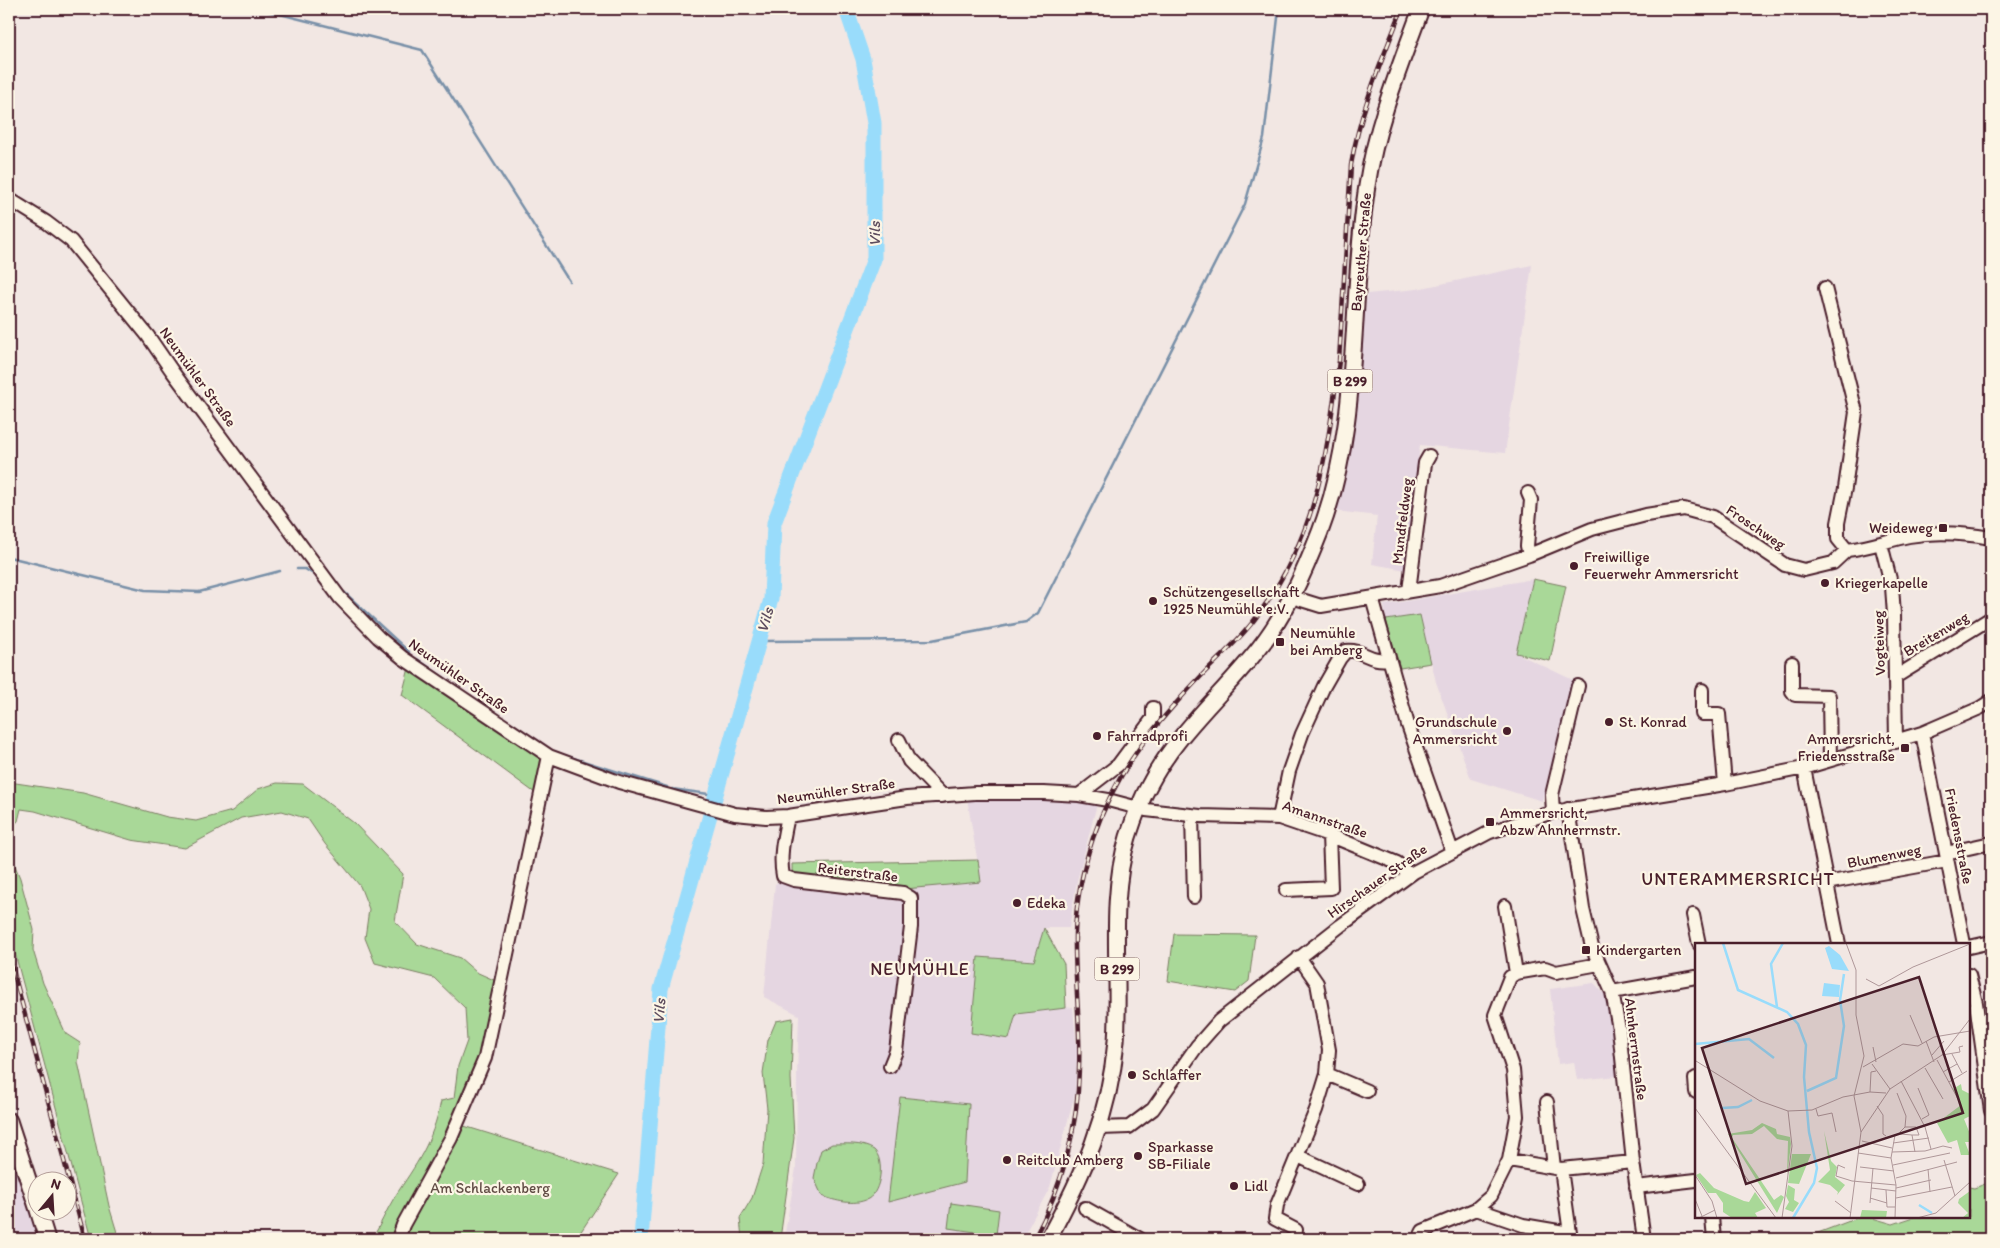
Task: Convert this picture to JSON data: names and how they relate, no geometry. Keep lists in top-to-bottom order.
{
  "streets": {
    "main road": ["Bayreuther Straße", "B 299"],
    "street": [
      "Neumühler Straße",
      "Mundfeldweg",
      "Froschweg",
      "Breitenweg",
      "Vogteiweg",
      "Amannstraße",
      "Friedensstraße",
      "Blumenweg",
      "Reiterstraße",
      "Hirschauer Straße",
      "Ahnherrnstraße"
    ]
  },
  "crossings": [
    ["Bayreuther Straße", "B 299"],
    ["Bayreuther Straße", "Froschweg"],
    ["Neumühler Straße", "B 299"],
    ["Neumühler Straße", "Amannstraße"],
    ["Neumühler Straße", "Reiterstraße"],
    ["B 299", "Froschweg"],
    ["B 299", "Amannstraße"],
    ["B 299", "Hirschauer Straße"],
    ["Mundfeldweg", "Froschweg"],
    ["Breitenweg", "Vogteiweg"],
    ["Vogteiweg", "Hirschauer Straße"],
    ["Amannstraße", "Hirschauer Straße"],
    ["Friedensstraße", "Blumenweg"],
    ["Friedensstraße", "Hirschauer Straße"],
    ["Hirschauer Straße", "Ahnherrnstraße"]
  ],
  "districts": ["UNTERAMMERSRICHT", "NEUMÜHLE"],
  "water": ["Vils"],
  "parks": ["Am Schlackenberg"],
  "places": {
    "transit": [
      "Weideweg",
      "Neumühle bei Amberg",
      "Ammersricht, Friedensstraße",
      "Ammersricht, Abzw Ahnherrnstr.",
      "Kindergarten"
    ],
    "other": [
      "Freiwillige Feuerwehr Ammersricht",
      "Kriegerkapelle",
      "Schützengesellschaft 1925 Neumühle e.V.",
      "St. Konrad",
      "Grundschule Ammersricht",
      "Fahrradprofi",
      "Edeka",
      "Schlaffer",
      "Sparkasse SB-Filiale",
      "Reitclub Amberg",
      "Lidl"
    ]
  },
  "north": "top"
}
